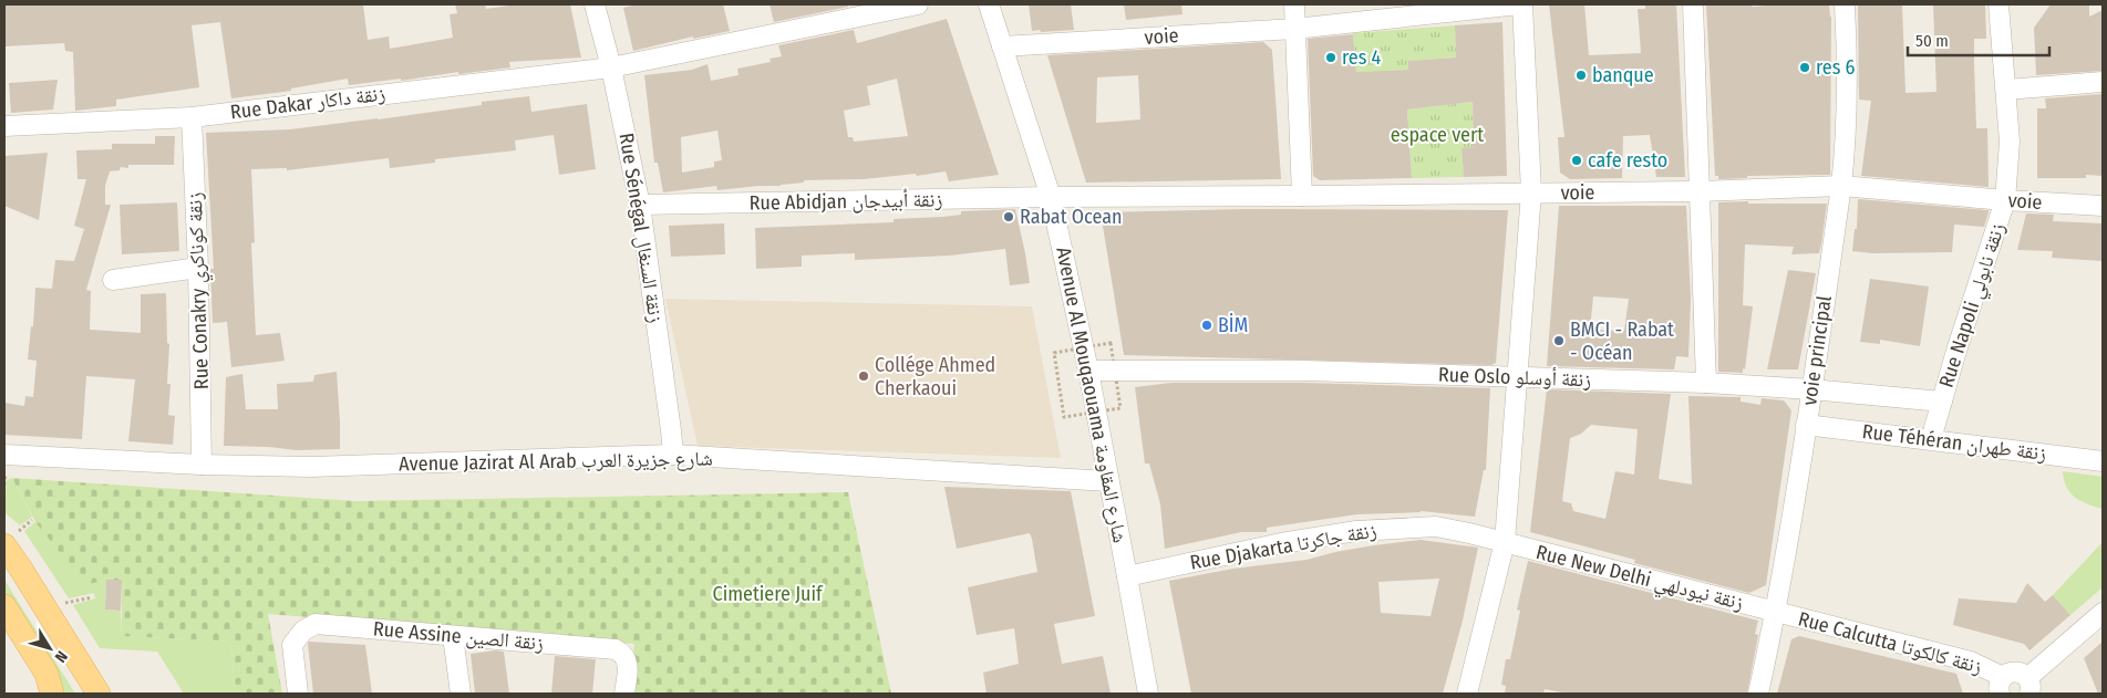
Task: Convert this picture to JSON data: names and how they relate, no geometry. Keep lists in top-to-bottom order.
{
  "streets": {
    "street": [
      "voie",
      "Rue Dakar زنقة داكار",
      "Rue Abidjan زنقة أبيدجان",
      "Rue Sénégal زنقة السنغال",
      "Rue Conakry زنقة كوناكري",
      "Rue Napoli زنقة نابولي",
      "voie principal",
      "Rue Oslo زنقة أوسلو",
      "Avenue Al Mouqaouama شارع المقاومة",
      "Rue Téhéran زنقة طهران",
      "Avenue Jazirat Al Arab شارع جزيرة العرب",
      "Rue Djakarta زنقة جاكرتا",
      "Rue New Delhi زنقة نيودلهي",
      "Rue Assine زنقة الصين",
      "Rue Calcutta زنقة كالكوتا"
    ]
  },
  "crossings": [
    ["voie", "Rue Abidjan زنقة أبيدجان"],
    ["voie", "Rue Napoli زنقة نابولي"],
    ["voie", "voie principal"],
    ["voie", "Avenue Al Mouqaouama شارع المقاومة"],
    ["Rue Dakar زنقة داكار", "Rue Sénégal زنقة السنغال"],
    ["Rue Dakar زنقة داكار", "Rue Conakry زنقة كوناكري"],
    ["Rue Abidjan زنقة أبيدجان", "Rue Sénégal زنقة السنغال"],
    ["Rue Abidjan زنقة أبيدجان", "Avenue Al Mouqaouama شارع المقاومة"],
    ["Rue Sénégal زنقة السنغال", "Avenue Jazirat Al Arab شارع جزيرة العرب"],
    ["Rue Conakry زنقة كوناكري", "Avenue Jazirat Al Arab شارع جزيرة العرب"],
    ["Rue Napoli زنقة نابولي", "Rue Oslo زنقة أوسلو"],
    ["Rue Napoli زنقة نابولي", "Rue Téhéran زنقة طهران"],
    ["voie principal", "Rue Oslo زنقة أوسلو"],
    ["voie principal", "Rue Téhéran زنقة طهران"],
    ["voie principal", "Rue New Delhi زنقة نيودلهي"],
    ["voie principal", "Rue Calcutta زنقة كالكوتا"],
    ["Rue Oslo زنقة أوسلو", "Avenue Al Mouqaouama شارع المقاومة"],
    ["Avenue Al Mouqaouama شارع المقاومة", "Avenue Jazirat Al Arab شارع جزيرة العرب"],
    ["Avenue Al Mouqaouama شارع المقاومة", "Rue Djakarta زنقة جاكرتا"],
    ["Rue Djakarta زنقة جاكرتا", "Rue New Delhi زنقة نيودلهي"],
    ["Rue New Delhi زنقة نيودلهي", "Rue Calcutta زنقة كالكوتا"]
  ],
  "parks": ["espace vert", "Cimetiere Juif"],
  "places": [
    "res 4",
    "res 6",
    "banque",
    "cafe resto",
    "Rabat Ocean",
    "BİM",
    "BMCI - Rabat - Océan",
    "Collége Ahmed Cherkaoui"
  ],
  "scale_bar": "50 m",
  "north": "bottom right"
}
